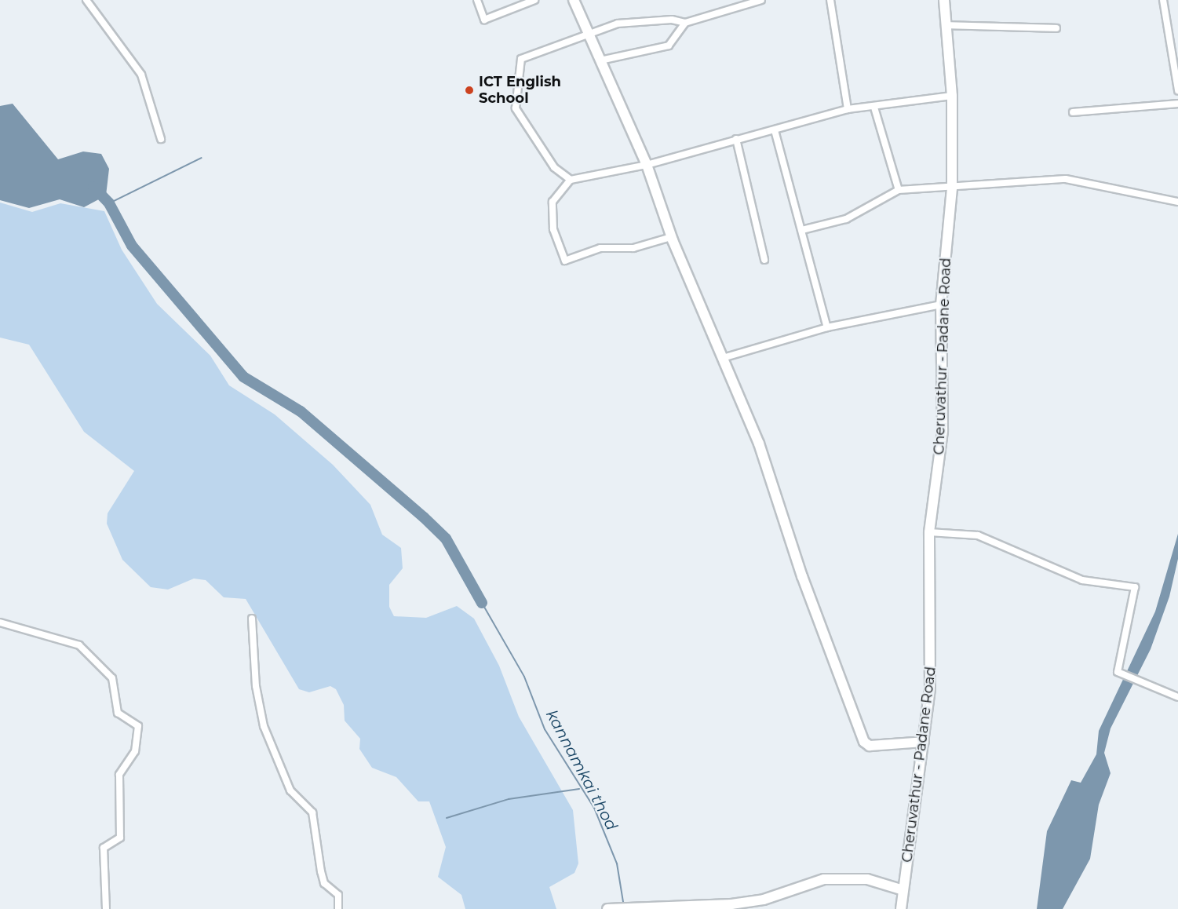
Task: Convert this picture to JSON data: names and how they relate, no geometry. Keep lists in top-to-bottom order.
{
  "streets": {
    "street": ["Cheruvathur - Padane Road"]
  },
  "water": ["kannamkai thod"],
  "places": ["ICT English School"]
}
